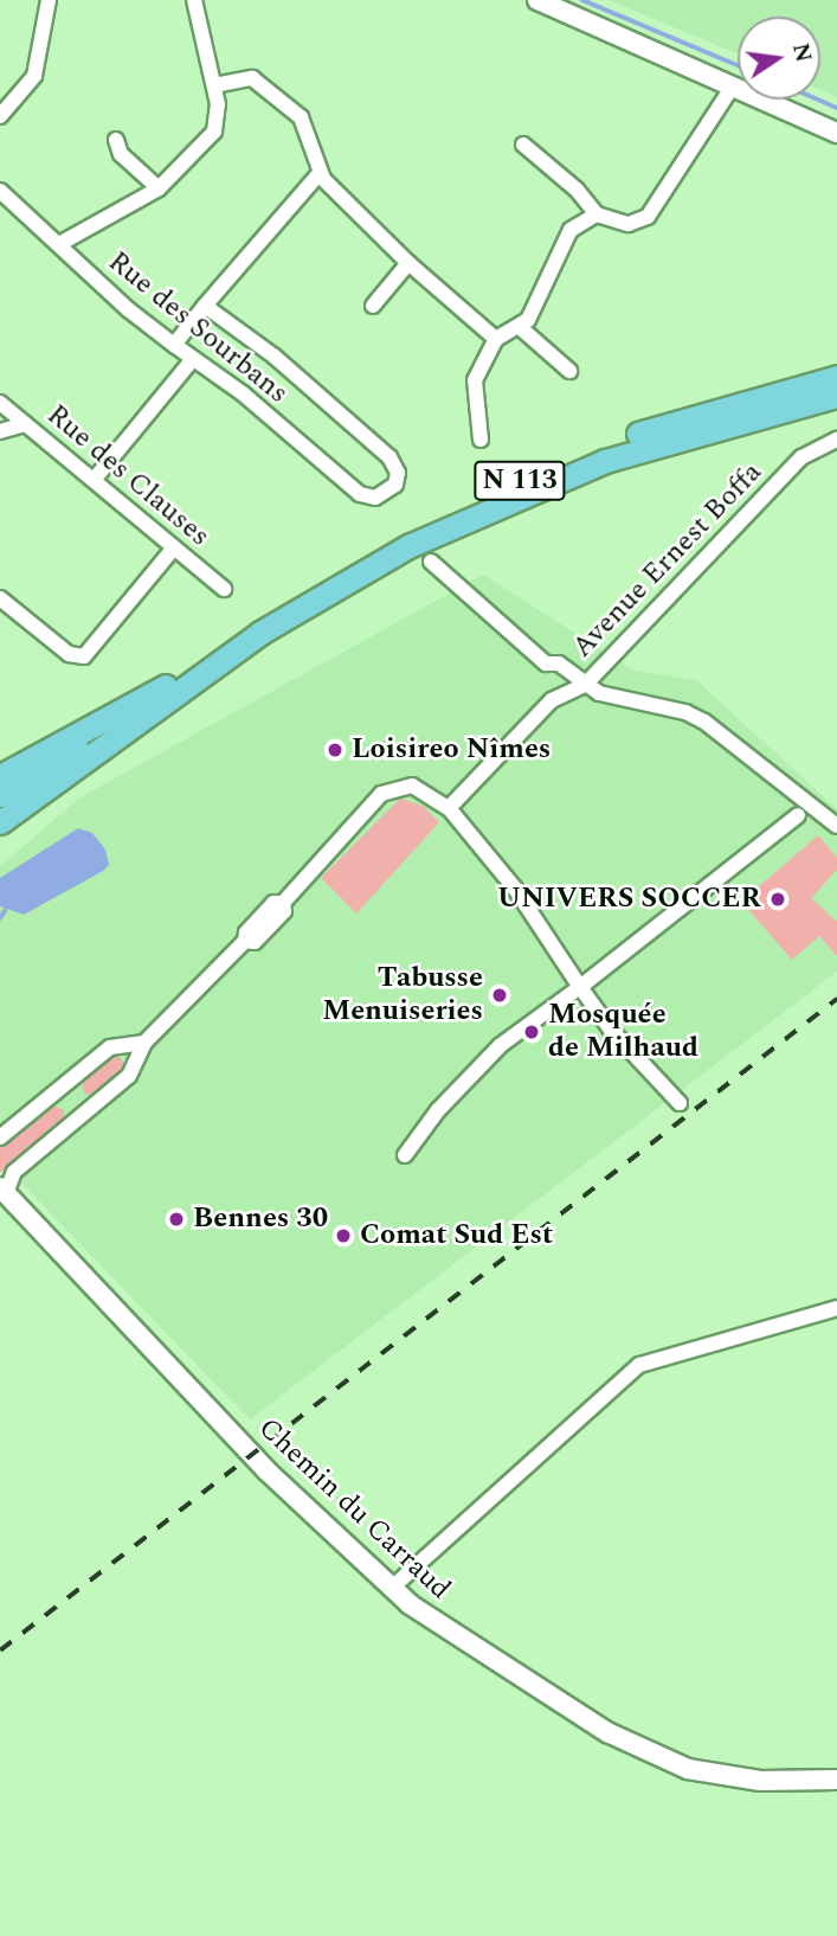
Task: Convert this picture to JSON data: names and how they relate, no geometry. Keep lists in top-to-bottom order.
{
  "streets": {
    "main road": ["N 113"],
    "street": [
      "Rue des Sourbans",
      "Rue des Clauses",
      "Avenue Ernest Boffa",
      "Chemin du Carraud"
    ]
  },
  "places": [
    "Loisireo Nîmes",
    "UNIVERS SOCCER",
    "Tabusse Menuiseries",
    "Mosquée de Milhaud",
    "Bennes 30",
    "Comat Sud Est"
  ],
  "north": "right"
}
